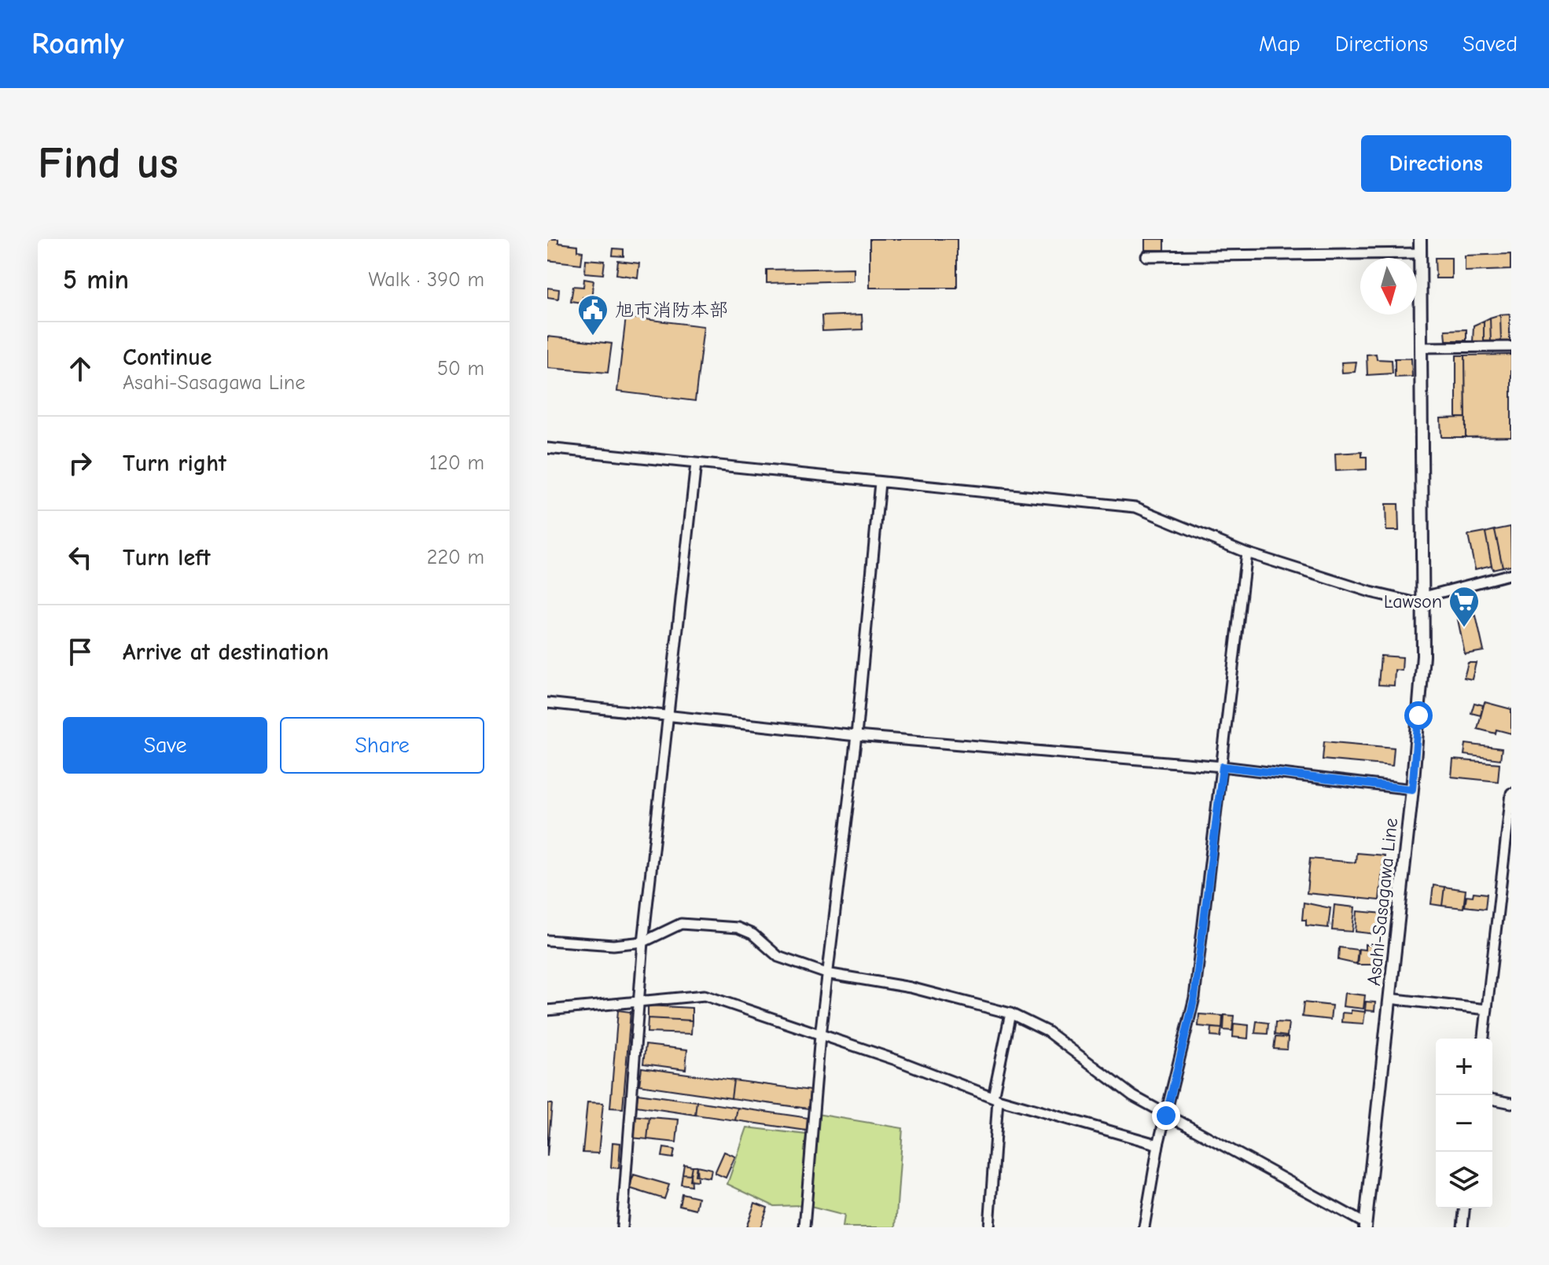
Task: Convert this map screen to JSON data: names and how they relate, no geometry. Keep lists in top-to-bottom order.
{
  "streets": {
    "main road": ["Asahi-Sasagawa Line"]
  },
  "places": {
    "public building": ["旭市消防本部"],
    "supermarket": ["Lawson"]
  },
  "north": "bottom",
  "page": {
    "header": "Roamly",
    "nav": ["Map", "Directions", "Saved"],
    "buttons": [
      "Directions",
      ["Save", "Share"]
    ],
    "title": "Find us",
    "heading": ["5 min", "Walk · 390 m"],
    "list": [
      ["Continue", "Asahi-Sasagawa Line", "50 m"],
      ["Turn right", "120 m"],
      ["Turn left", "220 m"],
      "Arrive at destination"
    ],
    "map_buttons": ["+", "−"]
  }
}
